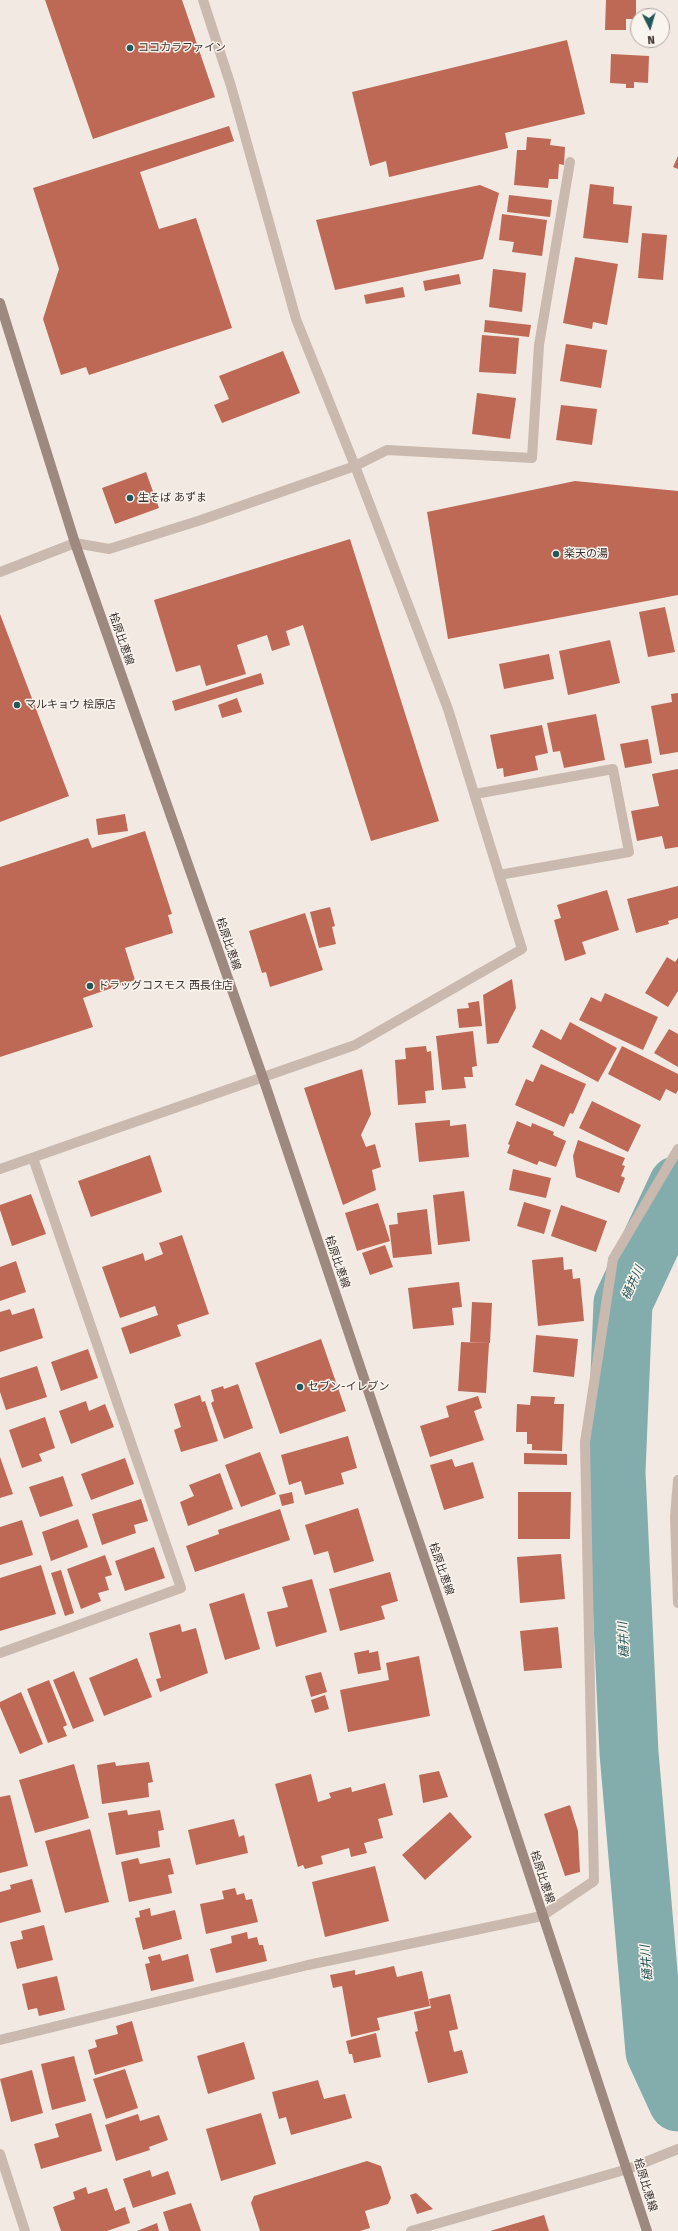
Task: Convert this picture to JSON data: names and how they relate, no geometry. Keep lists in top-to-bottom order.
{
  "streets": {
    "main road": ["桧原比恵線"]
  },
  "water": ["樋井川"],
  "places": [
    "ココカラファイン",
    "生そば あずま",
    "楽天の湯",
    "マルキョウ 桧原店",
    "ドラッグコスモス 西長住店",
    "セブン-イレブン"
  ],
  "north": "bottom"
}
